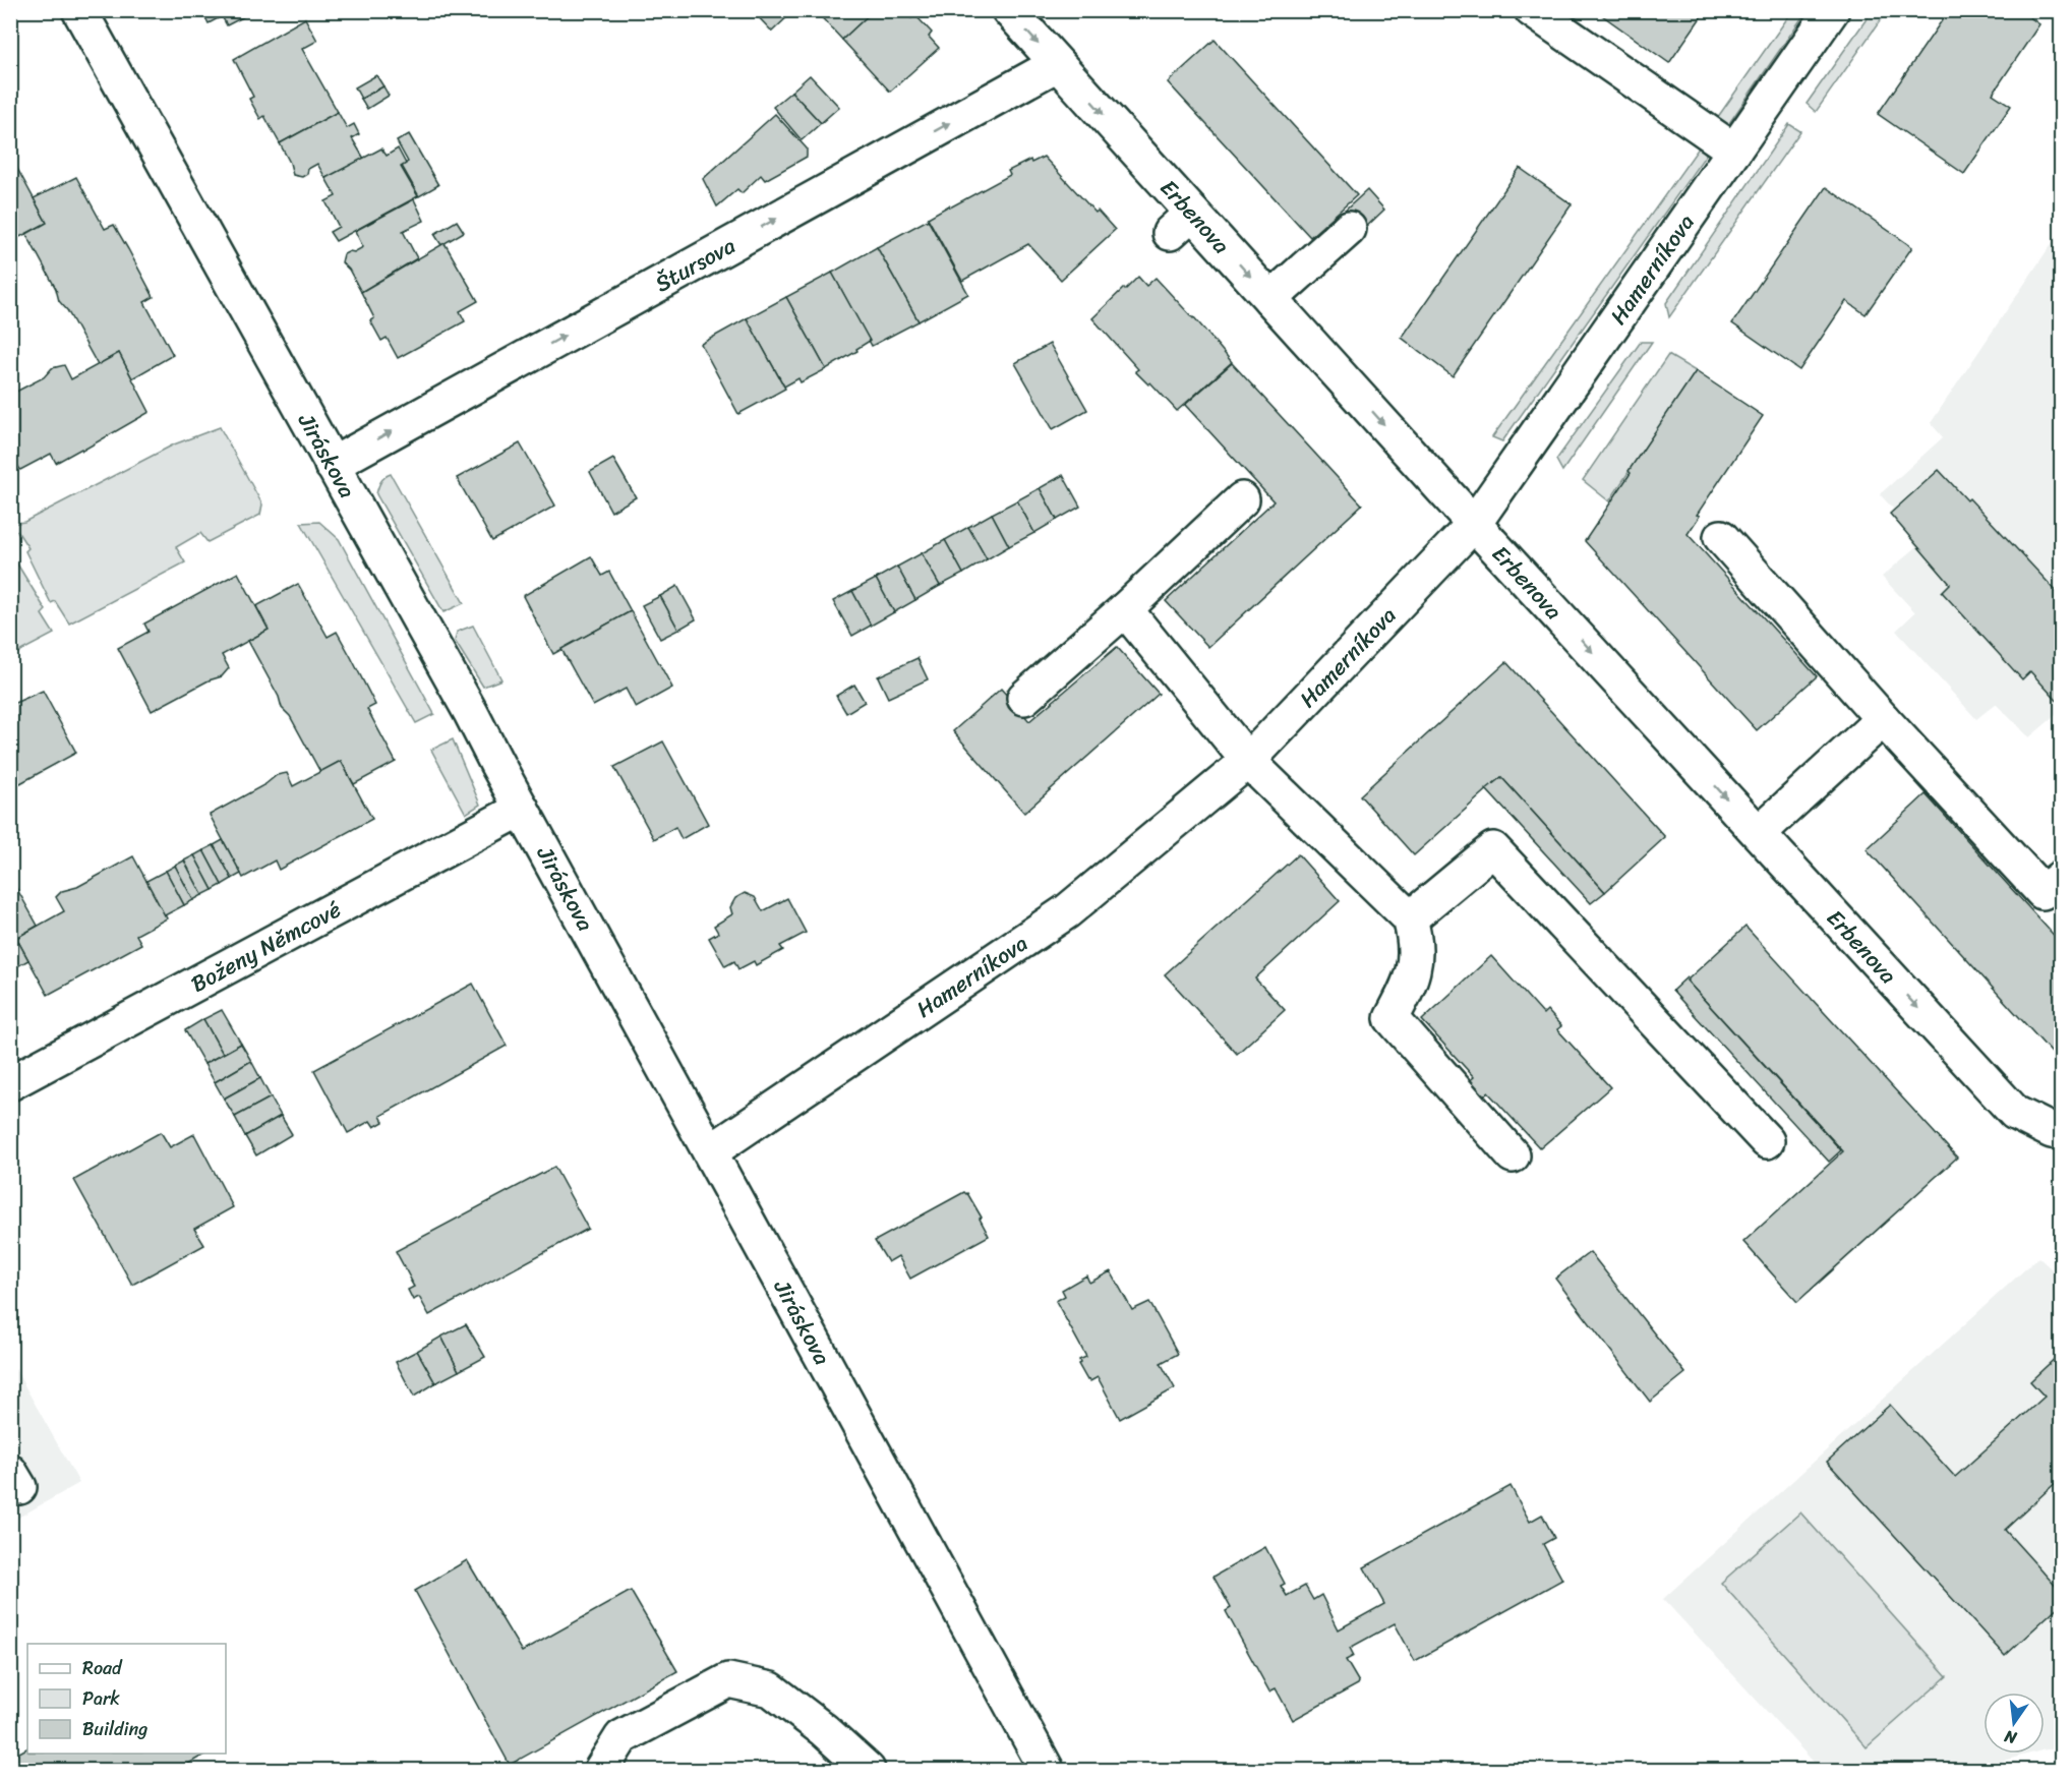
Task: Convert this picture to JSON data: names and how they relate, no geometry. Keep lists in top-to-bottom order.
{
  "streets": {
    "street": [
      "Erbenova",
      "Štursova",
      "Hamerníkova",
      "Jiráskova",
      "Boženy Němcové"
    ]
  },
  "crossings": [
    ["Erbenova", "Štursova"],
    ["Erbenova", "Hamerníkova"],
    ["Štursova", "Jiráskova"],
    ["Hamerníkova", "Jiráskova"],
    ["Jiráskova", "Boženy Němcové"]
  ],
  "one_way": ["Štursova"],
  "legend": ["Road", "Park", "Building"],
  "north": "bottom"
}
